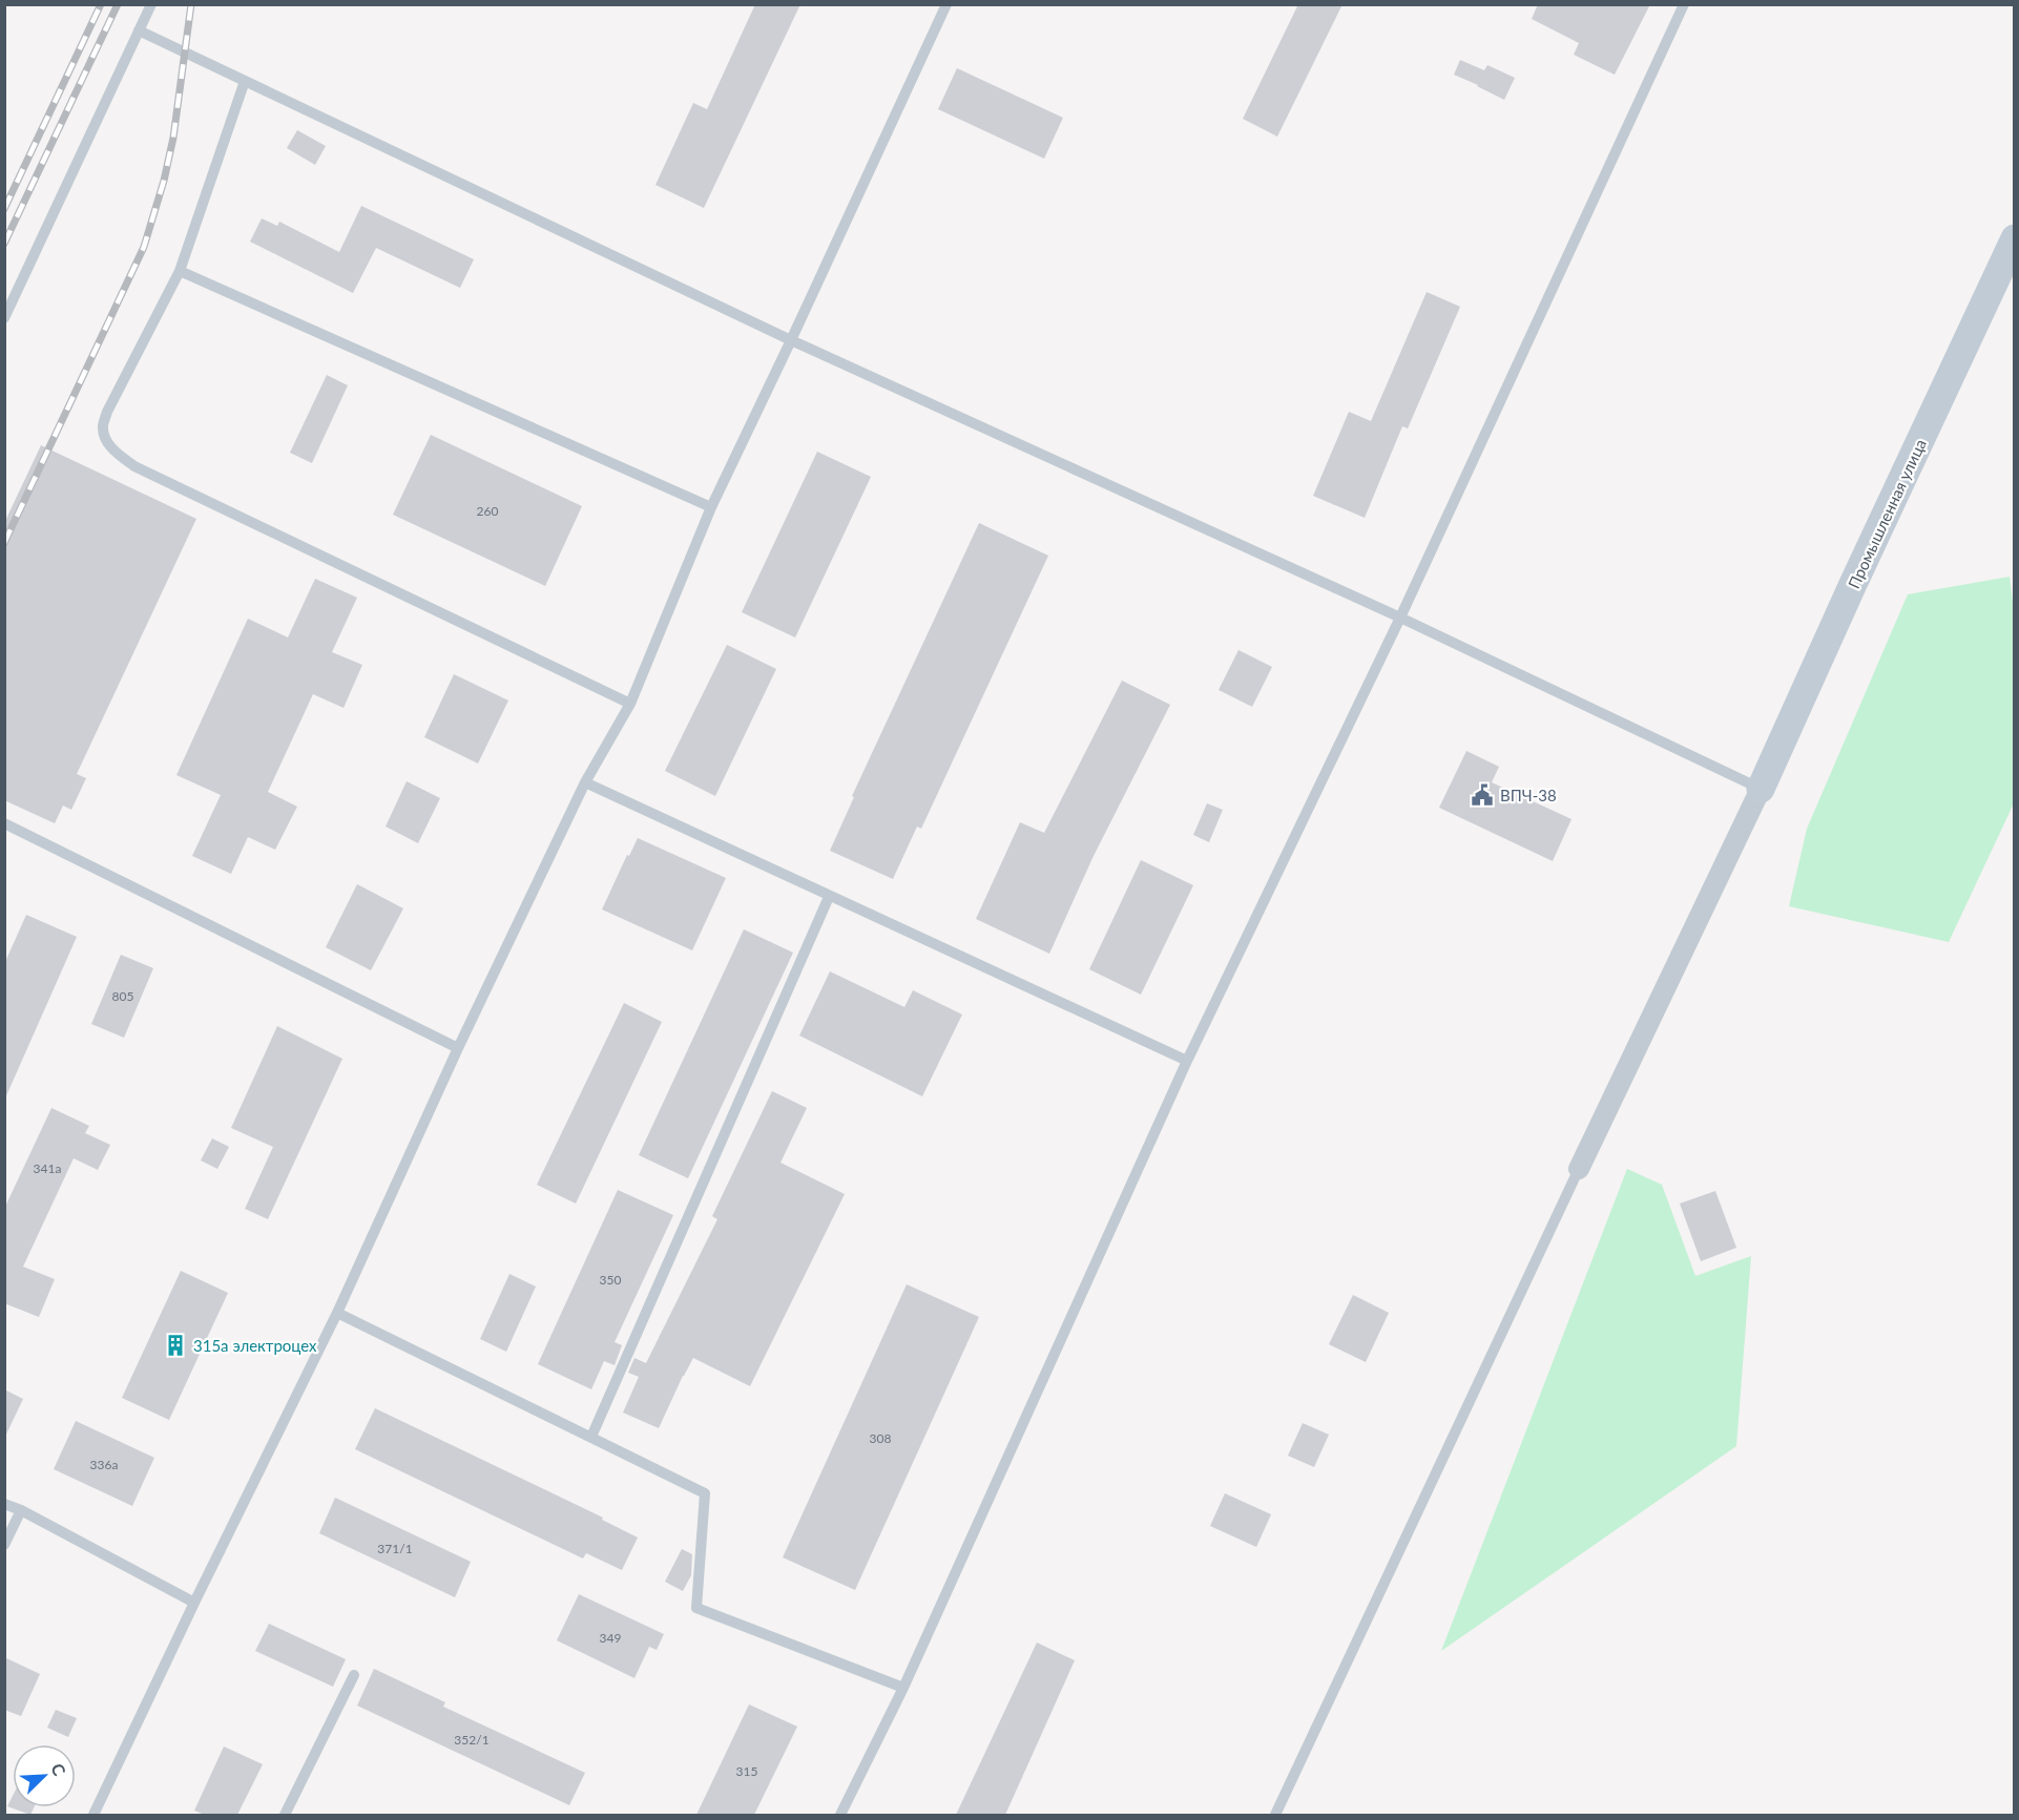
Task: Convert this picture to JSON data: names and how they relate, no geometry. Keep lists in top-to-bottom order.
{
  "streets": {
    "street": ["Промышленная улица"]
  },
  "places": {
    "public building": ["ВПЧ-38"],
    "building": ["315a электроцех"]
  },
  "house_numbers": [
    "260",
    "805",
    "341a",
    "350",
    "308",
    "336a",
    "371/1",
    "349",
    "352/1",
    "315"
  ],
  "north": "top right"
}
